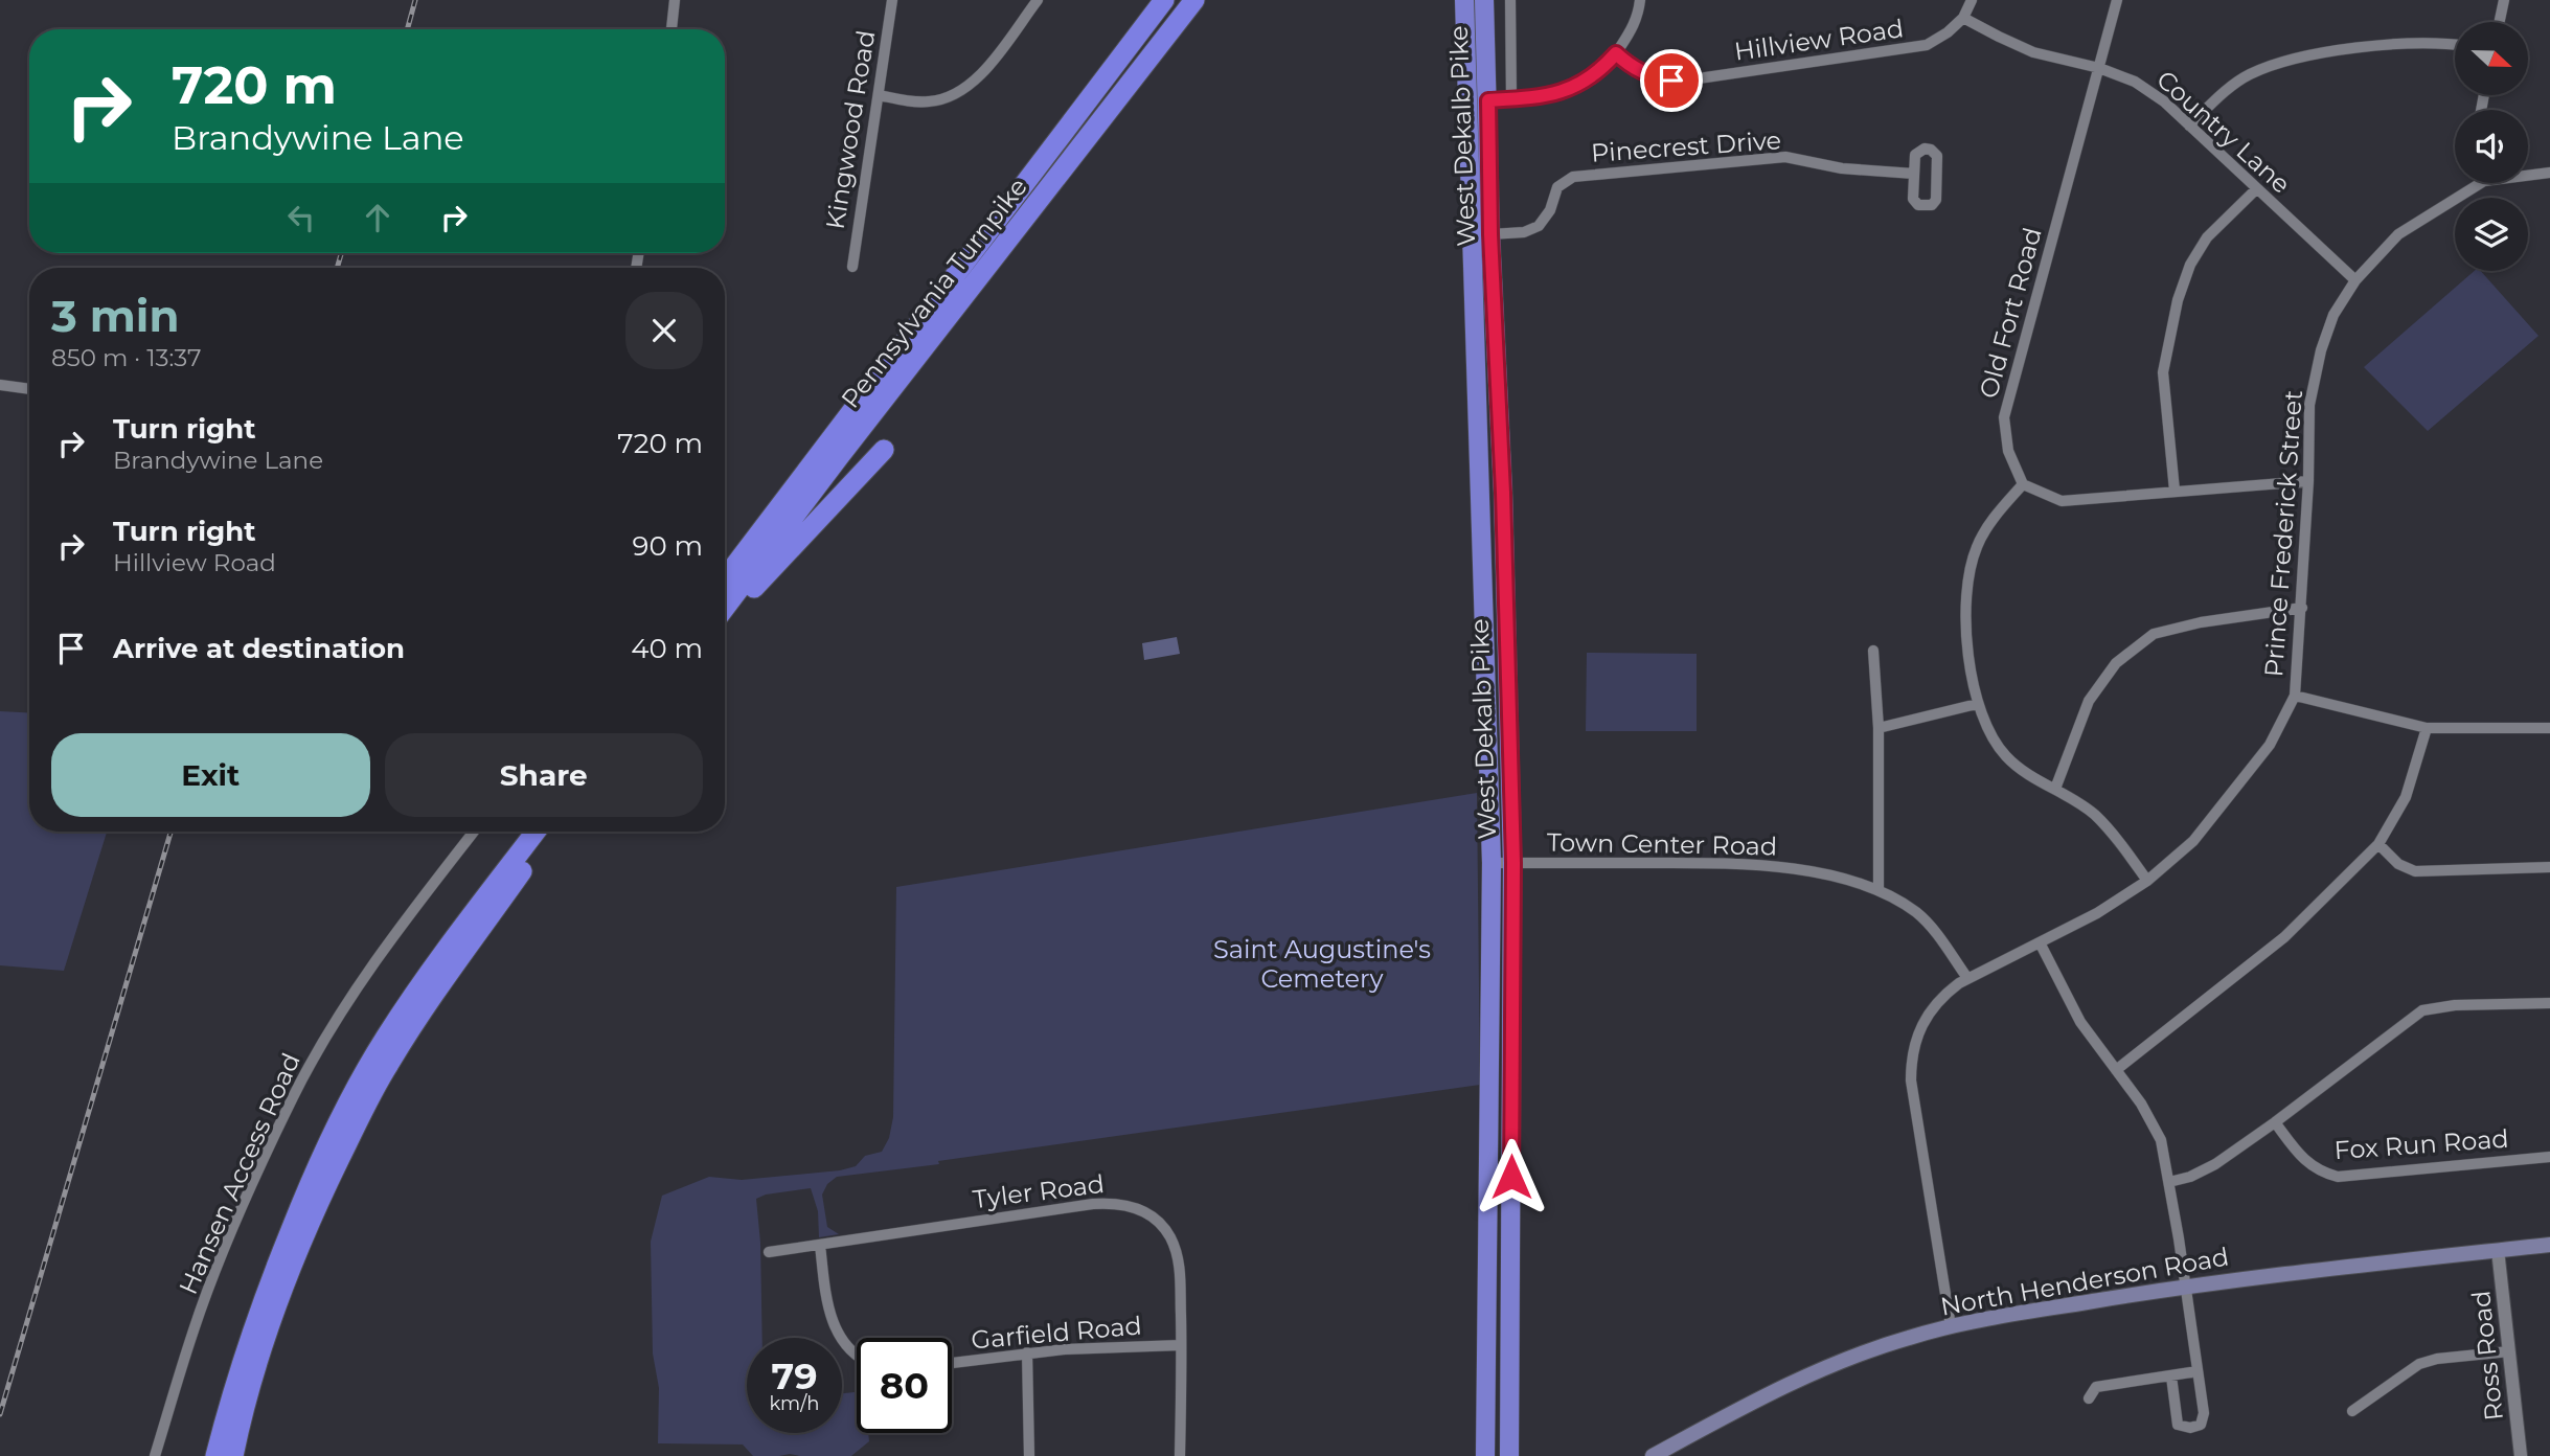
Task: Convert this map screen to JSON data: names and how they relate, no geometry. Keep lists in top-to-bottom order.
{
  "streets": {
    "highway": ["West Dekalb Pike", "Pennsylvania Turnpike"],
    "main road": ["North Henderson Road"],
    "street": [
      "Hillview Road",
      "Kingwood Road",
      "Country Lane",
      "Pinecrest Drive",
      "Old Fort Road",
      "Prince Frederick Street",
      "Town Center Road",
      "Fox Run Road",
      "Hansen Access Road",
      "Tyler Road",
      "Garfield Road",
      "Ross Road"
    ]
  },
  "crossings": [
    ["Hillview Road", "Country Lane"],
    ["Country Lane", "Old Fort Road"],
    ["Country Lane", "Prince Frederick Street"],
    ["West Dekalb Pike", "Pinecrest Drive"],
    ["West Dekalb Pike", "Town Center Road"],
    ["Prince Frederick Street", "Town Center Road"],
    ["Prince Frederick Street", "North Henderson Road"],
    ["Tyler Road", "Garfield Road"],
    ["North Henderson Road", "Ross Road"]
  ],
  "parks": ["Saint Augustine's Cemetery"],
  "north": "right",
  "page": {
    "turn": ["720 m", "Brandywine Lane"],
    "heading": ["3 min", "850 m · 13:37"],
    "list": [
      {
        "name": "Turn right",
        "note": "Brandywine Lane",
        "value": "720 m"
      },
      {
        "name": "Turn right",
        "note": "Hillview Road",
        "value": "90 m"
      },
      {
        "name": "Arrive at destination",
        "value": "40 m"
      }
    ],
    "buttons": ["Exit", "Share"],
    "speed": "79 km/h",
    "limit": "80"
  }
}
